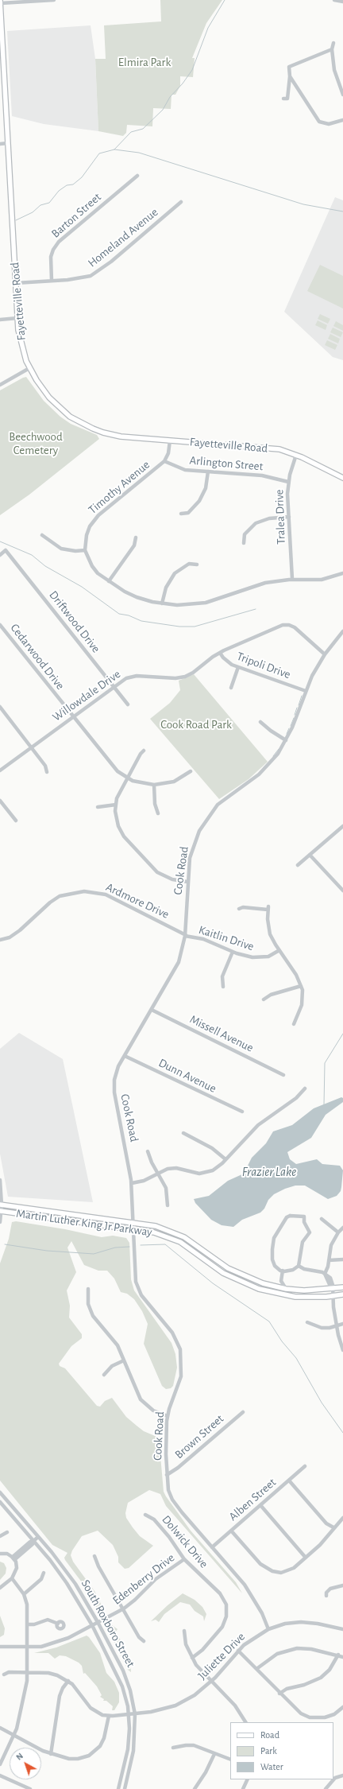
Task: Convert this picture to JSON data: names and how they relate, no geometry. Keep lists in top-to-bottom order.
{
  "streets": {
    "main road": ["Fayetteville Road", "Martin Luther King Jr Parkway"],
    "street": [
      "Barton Street",
      "Homeland Avenue",
      "Arlington Street",
      "Timothy Avenue",
      "Tralea Drive",
      "Driftwood Drive",
      "Cedarwood Drive",
      "Tripoli Drive",
      "Willowdale Drive",
      "Cook Road",
      "Ardmore Drive",
      "Kaitlin Drive",
      "Missell Avenue",
      "Dunn Avenue",
      "Brown Street",
      "Alben Street",
      "Dolwick Drive",
      "Edenberry Drive",
      "South Roxboro Street",
      "Juliette Drive"
    ]
  },
  "crossings": [
    ["Barton Street", "Homeland Avenue"],
    ["Homeland Avenue", "Fayetteville Road"],
    ["Fayetteville Road", "Timothy Avenue"],
    ["Fayetteville Road", "Tralea Drive"],
    ["Arlington Street", "Timothy Avenue"],
    ["Arlington Street", "Tralea Drive"],
    ["Driftwood Drive", "Willowdale Drive"],
    ["Cedarwood Drive", "Willowdale Drive"],
    ["Tripoli Drive", "Willowdale Drive"],
    ["Tripoli Drive", "Cook Road"],
    ["Willowdale Drive", "Cook Road"],
    ["Cook Road", "Ardmore Drive"],
    ["Cook Road", "Kaitlin Drive"],
    ["Cook Road", "Missell Avenue"],
    ["Cook Road", "Dunn Avenue"],
    ["Cook Road", "Martin Luther King Jr Parkway"],
    ["Cook Road", "Brown Street"],
    ["Cook Road", "Alben Street"],
    ["Cook Road", "Juliette Drive"],
    ["Ardmore Drive", "Kaitlin Drive"],
    ["Dolwick Drive", "Edenberry Drive"],
    ["Edenberry Drive", "South Roxboro Street"],
    ["South Roxboro Street", "Juliette Drive"]
  ],
  "water": ["Frazier Lake"],
  "parks": ["Elmira Park", "Beechwood Cemetery", "Cook Road Park"],
  "legend": ["Road", "Park", "Water"],
  "north": "top left"
}
